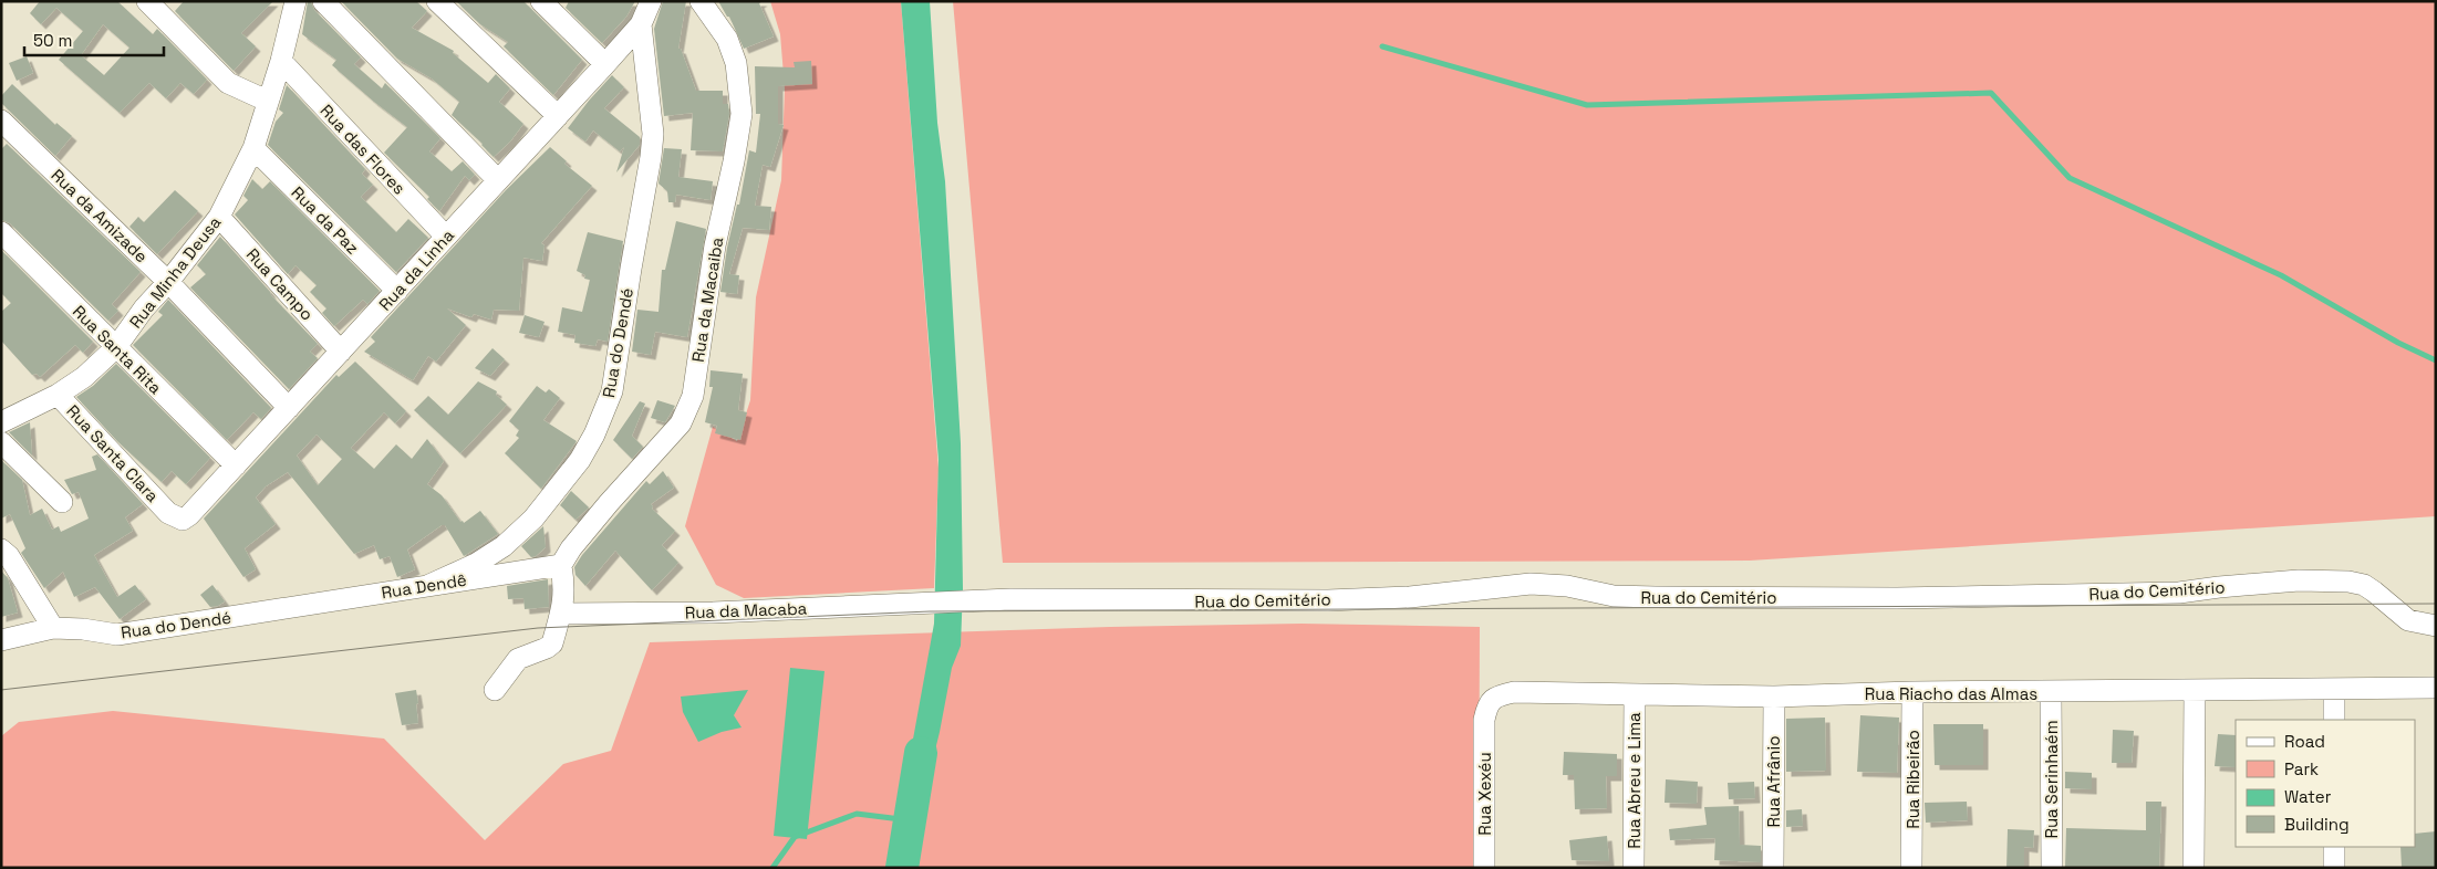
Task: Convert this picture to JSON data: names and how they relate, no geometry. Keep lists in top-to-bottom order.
{
  "streets": {
    "street": [
      "Rua das Flores",
      "Rua da Amizade",
      "Rua da Paz",
      "Rua da Linha",
      "Rua Minha Deusa",
      "Rua Campo",
      "Rua da Macaiba",
      "Rua do Dendé",
      "Rua Santa Rita",
      "Rua Santa Clara",
      "Rua Dendê",
      "Rua do Cemitério",
      "Rua da Macaba",
      "Rua Riacho das Almas",
      "Rua Ribeirão",
      "Rua Serinhaém",
      "Rua Abreu e Lima",
      "Rua Afrânio",
      "Rua Xexéu"
    ]
  },
  "crossings": [
    ["Rua das Flores", "Rua da Linha"],
    ["Rua das Flores", "Rua Minha Deusa"],
    ["Rua da Amizade", "Rua da Linha"],
    ["Rua da Amizade", "Rua Minha Deusa"],
    ["Rua da Paz", "Rua da Linha"],
    ["Rua da Paz", "Rua Minha Deusa"],
    ["Rua da Linha", "Rua Campo"],
    ["Rua da Linha", "Rua do Dendé"],
    ["Rua da Linha", "Rua Santa Rita"],
    ["Rua da Linha", "Rua Santa Clara"],
    ["Rua Minha Deusa", "Rua Campo"],
    ["Rua Minha Deusa", "Rua Santa Rita"],
    ["Rua Minha Deusa", "Rua Santa Clara"],
    ["Rua da Macaiba", "Rua Dendê"],
    ["Rua do Dendé", "Rua Dendê"],
    ["Rua do Cemitério", "Rua da Macaba"],
    ["Rua Riacho das Almas", "Rua Ribeirão"],
    ["Rua Riacho das Almas", "Rua Serinhaém"],
    ["Rua Riacho das Almas", "Rua Abreu e Lima"],
    ["Rua Riacho das Almas", "Rua Afrânio"],
    ["Rua Riacho das Almas", "Rua Xexéu"]
  ],
  "legend": [
    "Road",
    "Park",
    "Water",
    "Building"
  ],
  "scale_bar": "50 m"
}
